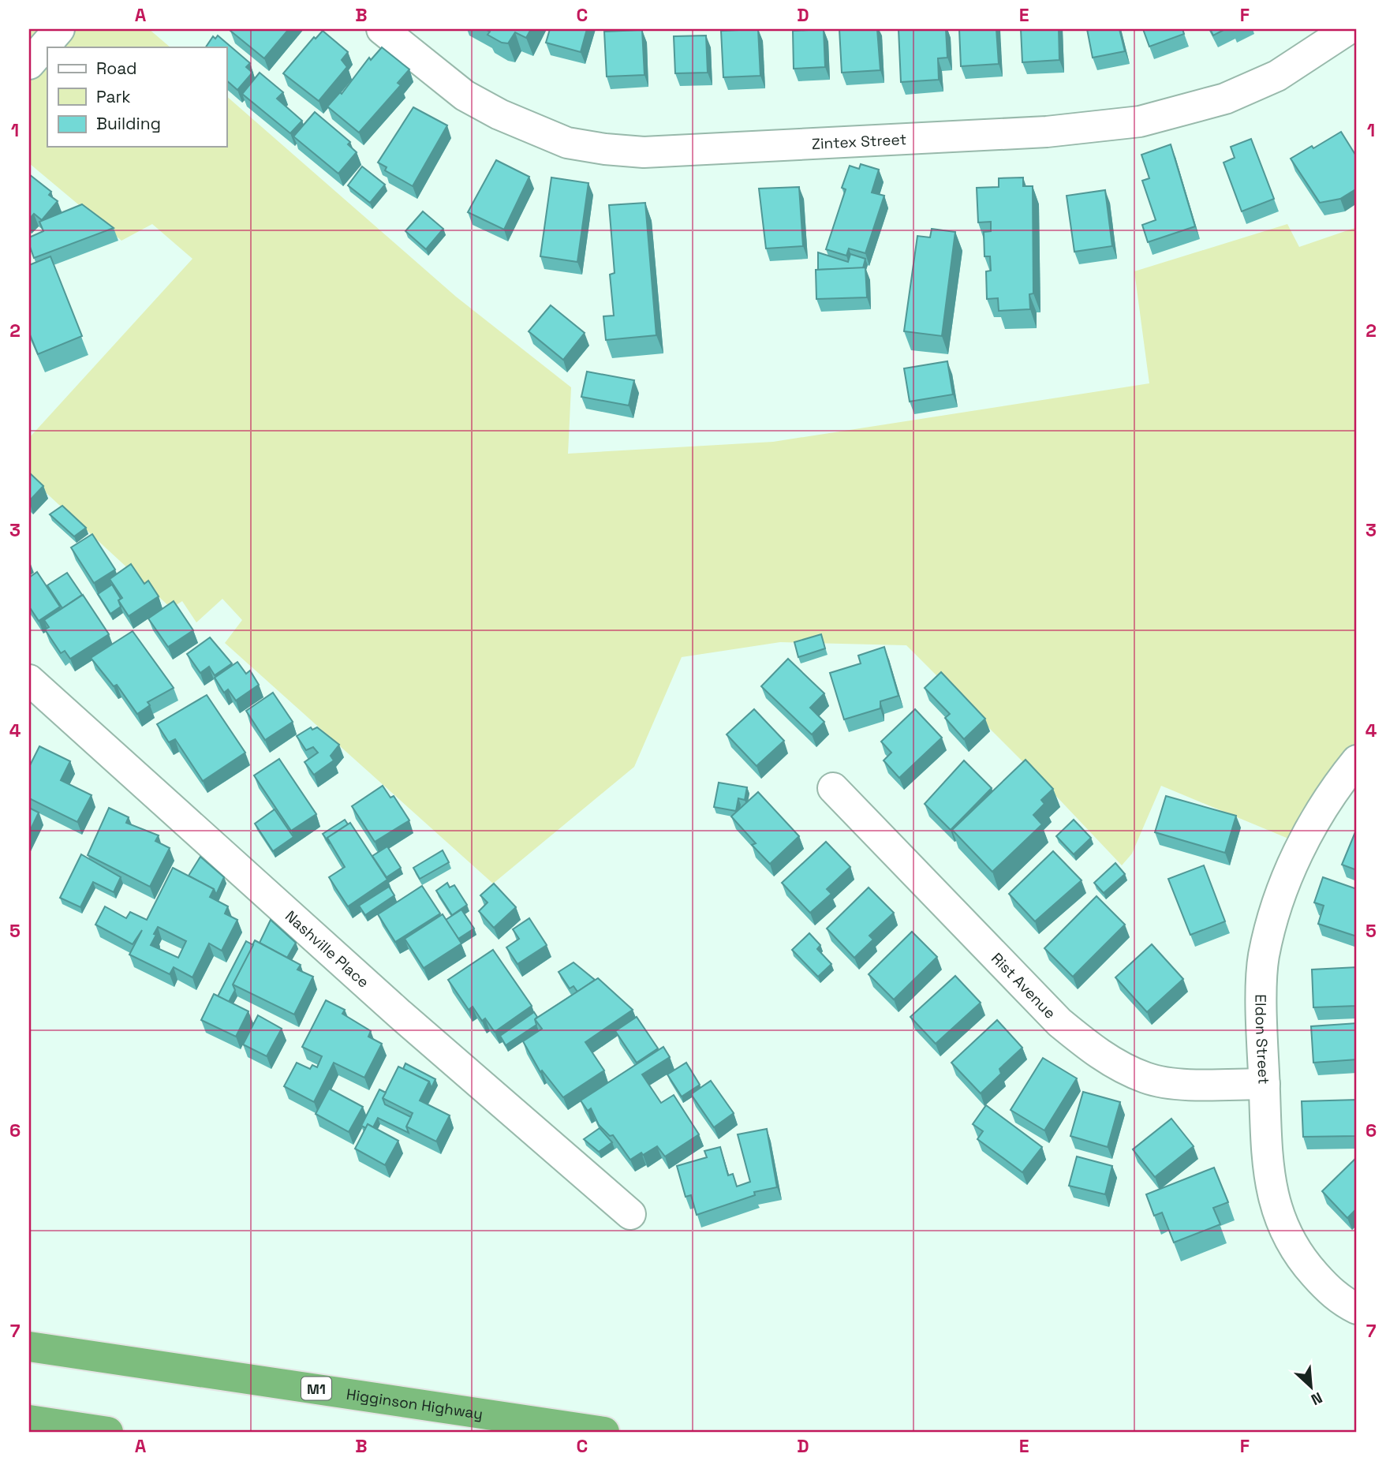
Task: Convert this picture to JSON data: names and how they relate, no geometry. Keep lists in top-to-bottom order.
{
  "streets": {
    "highway": ["M1", "Higginson Highway"],
    "street": [
      "Zintex Street",
      "Nashville Place",
      "Rist Avenue",
      "Eldon Street"
    ]
  },
  "crossings": [
    ["Rist Avenue", "Eldon Street"]
  ],
  "legend": ["Road", "Park", "Building"],
  "north": "bottom right",
  "grid": {
    "columns": [
      "A",
      "B",
      "C",
      "D",
      "E",
      "F"
    ],
    "rows": [
      "1",
      "2",
      "3",
      "4",
      "5",
      "6",
      "7"
    ]
  }
}
